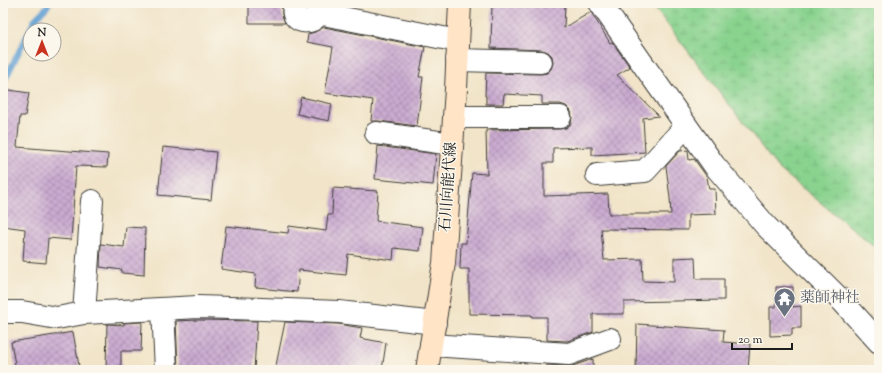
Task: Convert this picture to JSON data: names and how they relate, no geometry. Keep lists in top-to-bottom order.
{
  "streets": {
    "main road": ["石川向能代線"]
  },
  "places": {
    "temple": ["薬師神社"]
  },
  "scale_bar": "20 m",
  "north": "top"
}
